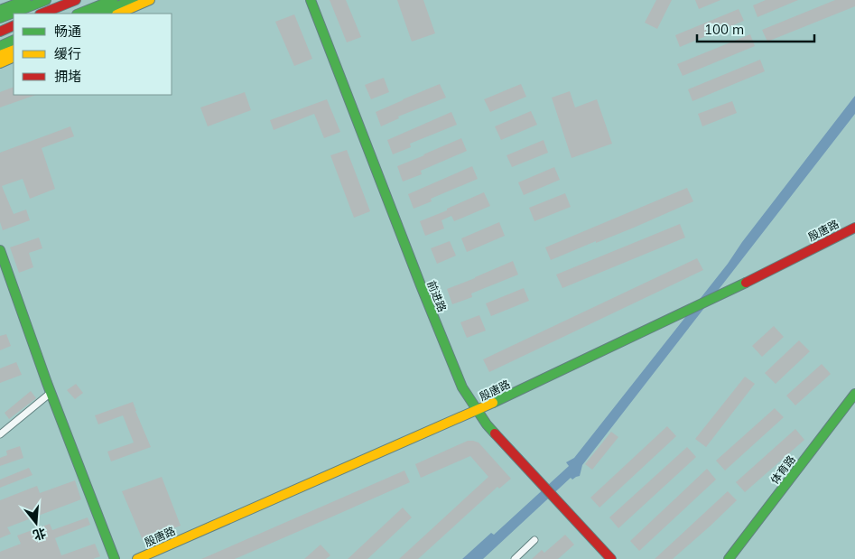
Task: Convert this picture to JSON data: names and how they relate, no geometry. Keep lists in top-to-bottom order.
{
  "streets": {
    "main road": ["殷唐路", "前进路", "体育路"]
  },
  "crossings": [
    ["殷唐路", "前进路"]
  ],
  "legend": ["畅通", "缓行", "拥堵"],
  "scale_bar": "100 m",
  "north": "bottom"
}
